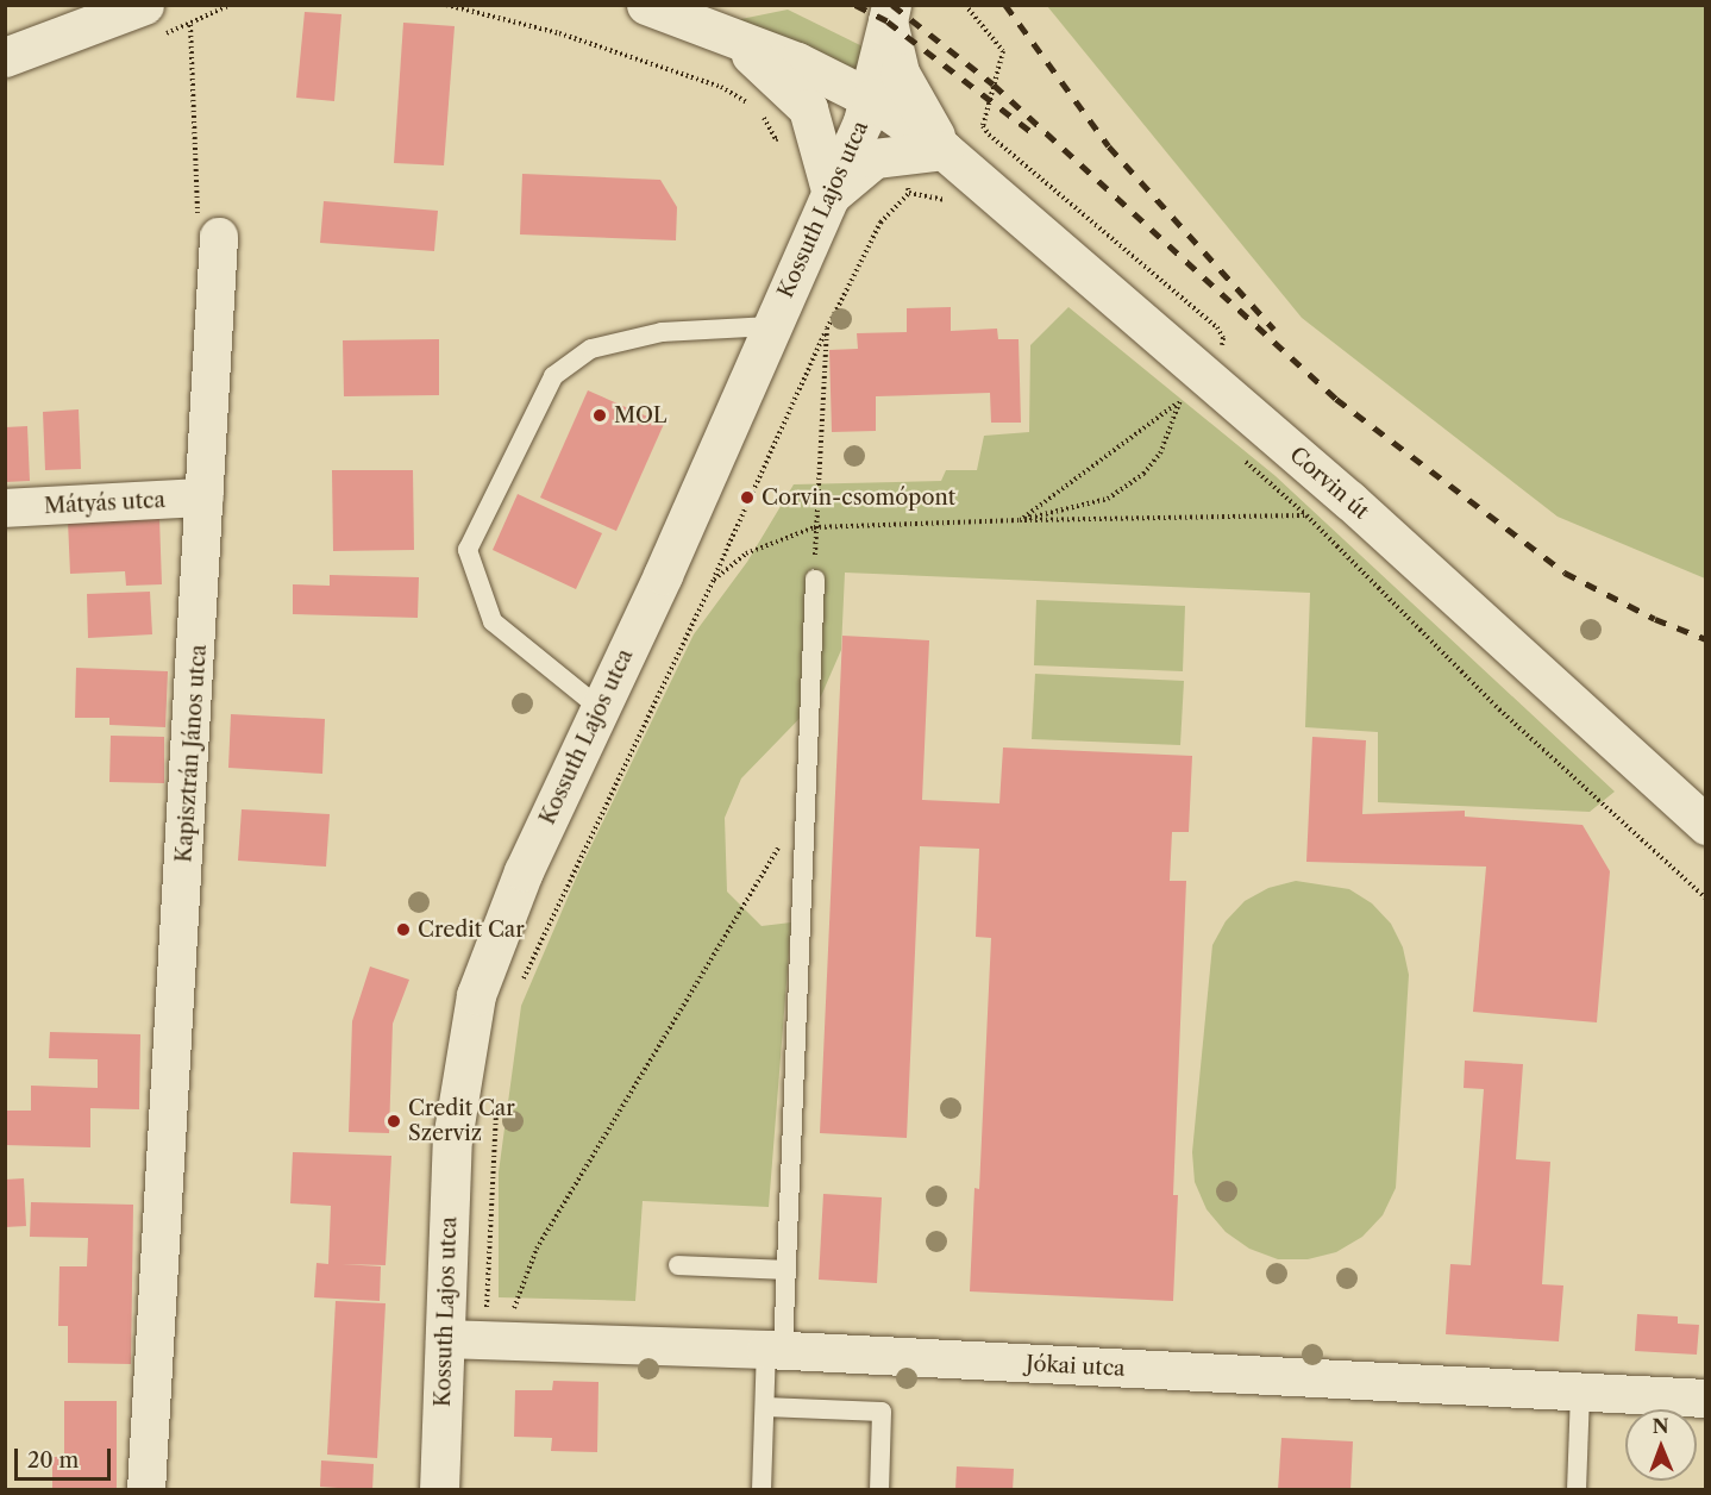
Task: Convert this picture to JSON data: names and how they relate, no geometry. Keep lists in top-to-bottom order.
{
  "streets": {
    "main road": ["Kossuth Lajos utca", "Corvin út"],
    "street": ["Mátyás utca", "Kapisztrán János utca", "Jókai utca"]
  },
  "crossings": [
    ["Kossuth Lajos utca", "Jókai utca"],
    ["Mátyás utca", "Kapisztrán János utca"]
  ],
  "places": [
    "MOL",
    "Corvin-csomópont",
    "Credit Car",
    "Credit Car Szerviz"
  ],
  "scale_bar": "20 m",
  "north": "top"
}
